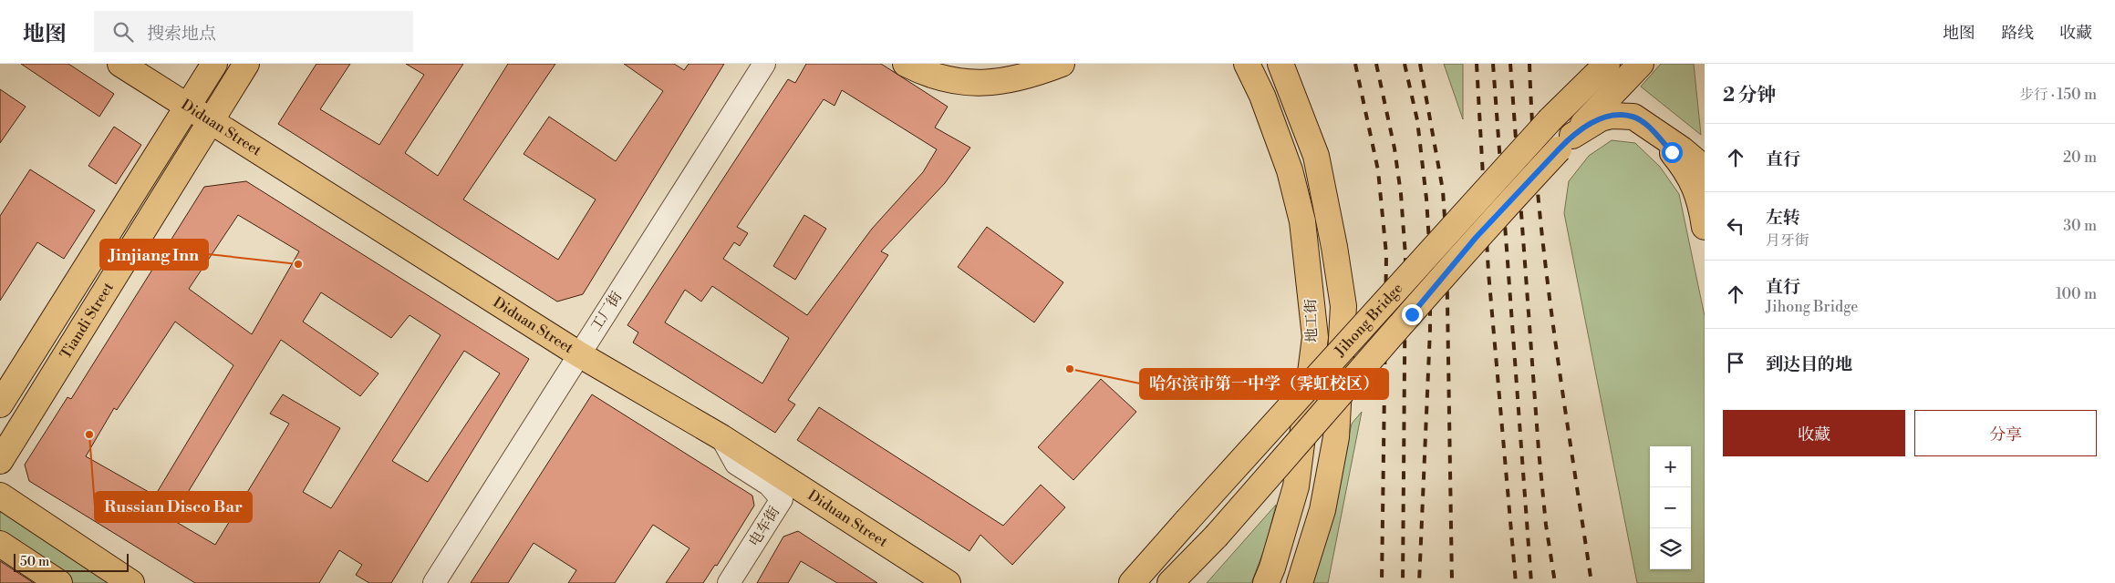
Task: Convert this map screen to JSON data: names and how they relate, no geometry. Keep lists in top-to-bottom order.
{
  "streets": {
    "main road": [
      "Diduan Street",
      "Tiandi Street",
      "地工街",
      "Jihong Bridge"
    ],
    "street": ["工厂街", "电车街"]
  },
  "crossings": [
    ["Diduan Street", "工厂街"],
    ["Diduan Street", "Tiandi Street"],
    ["Diduan Street", "电车街"]
  ],
  "places": ["Jinjiang Inn", "哈尔滨市第一中学（霁虹校区）", "Russian Disco Bar"],
  "scale_bar": "50 m",
  "page": {
    "header": "地图",
    "search": "搜索地点",
    "nav": ["地图", "路线", "收藏"],
    "heading": ["2 分钟", "步行 · 150 m"],
    "list": [
      ["直行", "20 m"],
      ["左转", "月牙街", "30 m"],
      ["直行", "Jihong Bridge", "100 m"],
      "到达目的地"
    ],
    "buttons": ["收藏", "分享"],
    "map_buttons": ["+", "−"],
    "scale": "50 m"
  }
}
